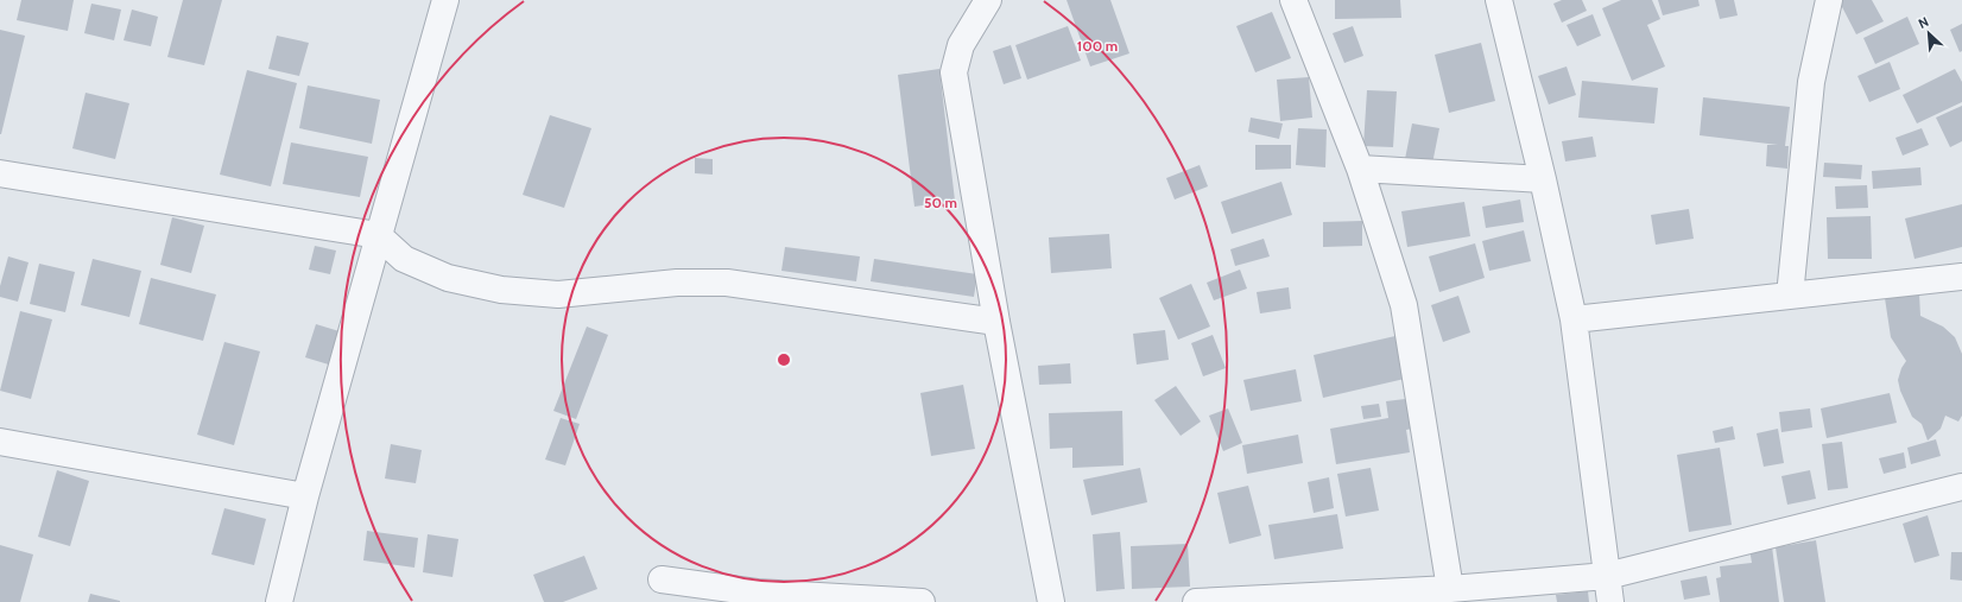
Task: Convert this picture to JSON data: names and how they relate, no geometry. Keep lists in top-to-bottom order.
{
  "north": "top left",
  "rings": ["100 m", "50 m"]
}
